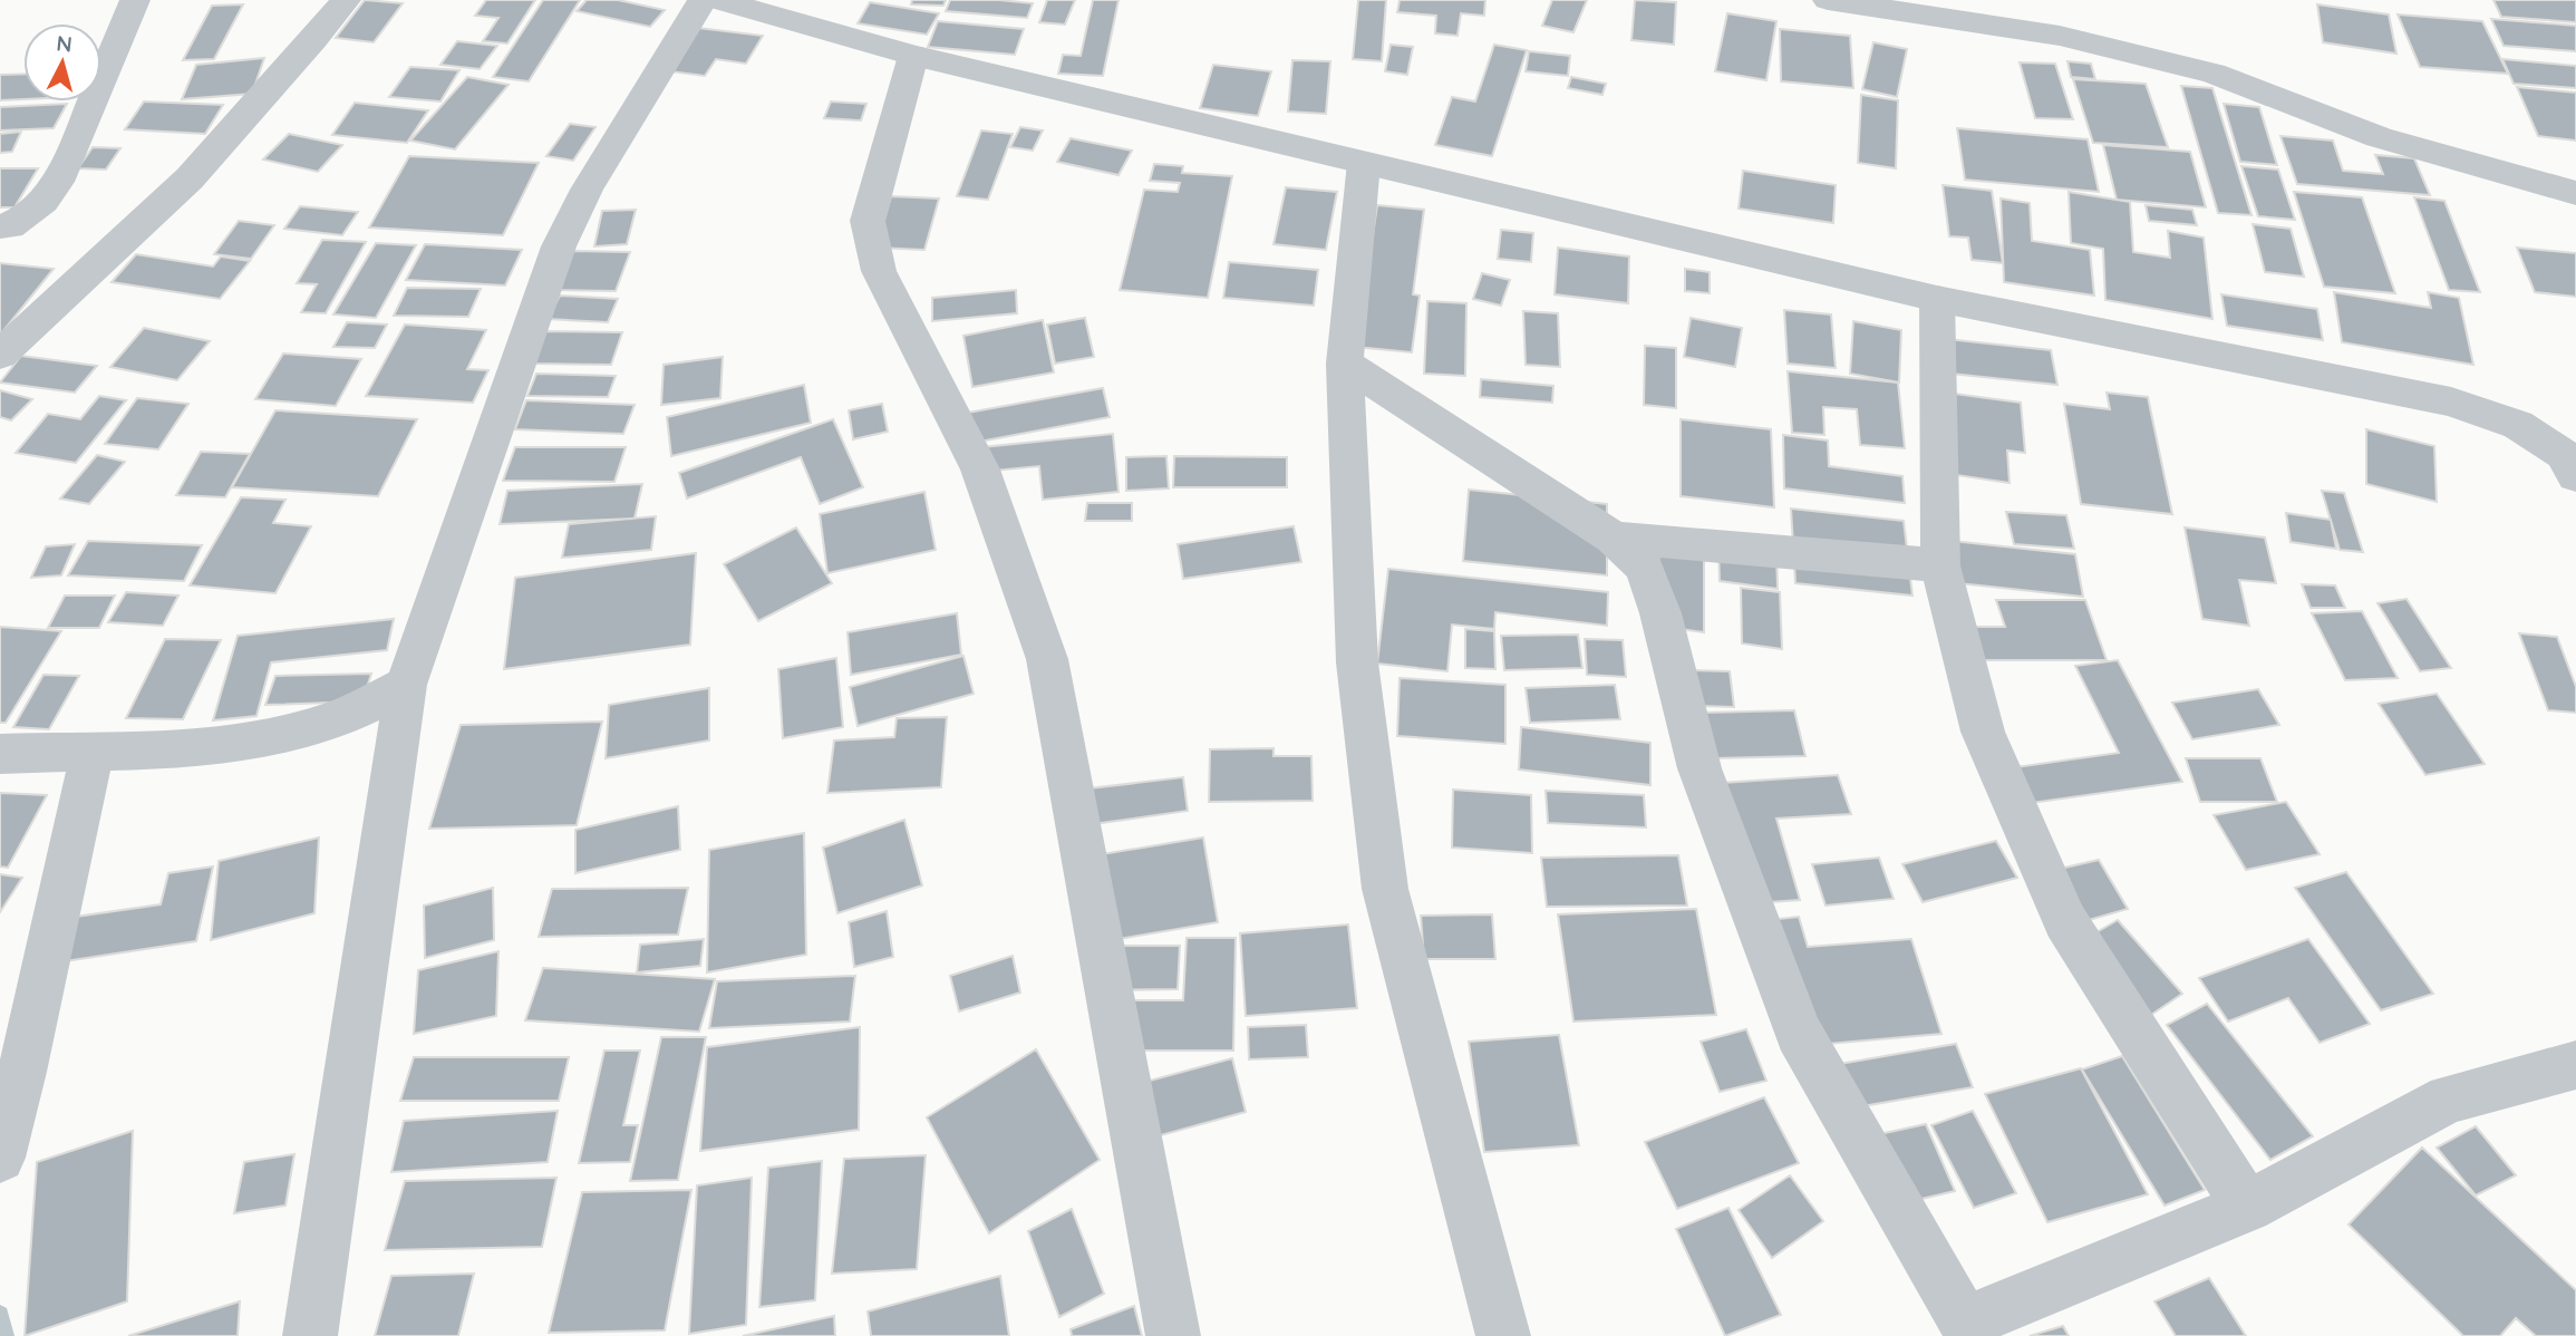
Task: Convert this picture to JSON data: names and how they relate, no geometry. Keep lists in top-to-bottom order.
{
  "north": "top"
}
